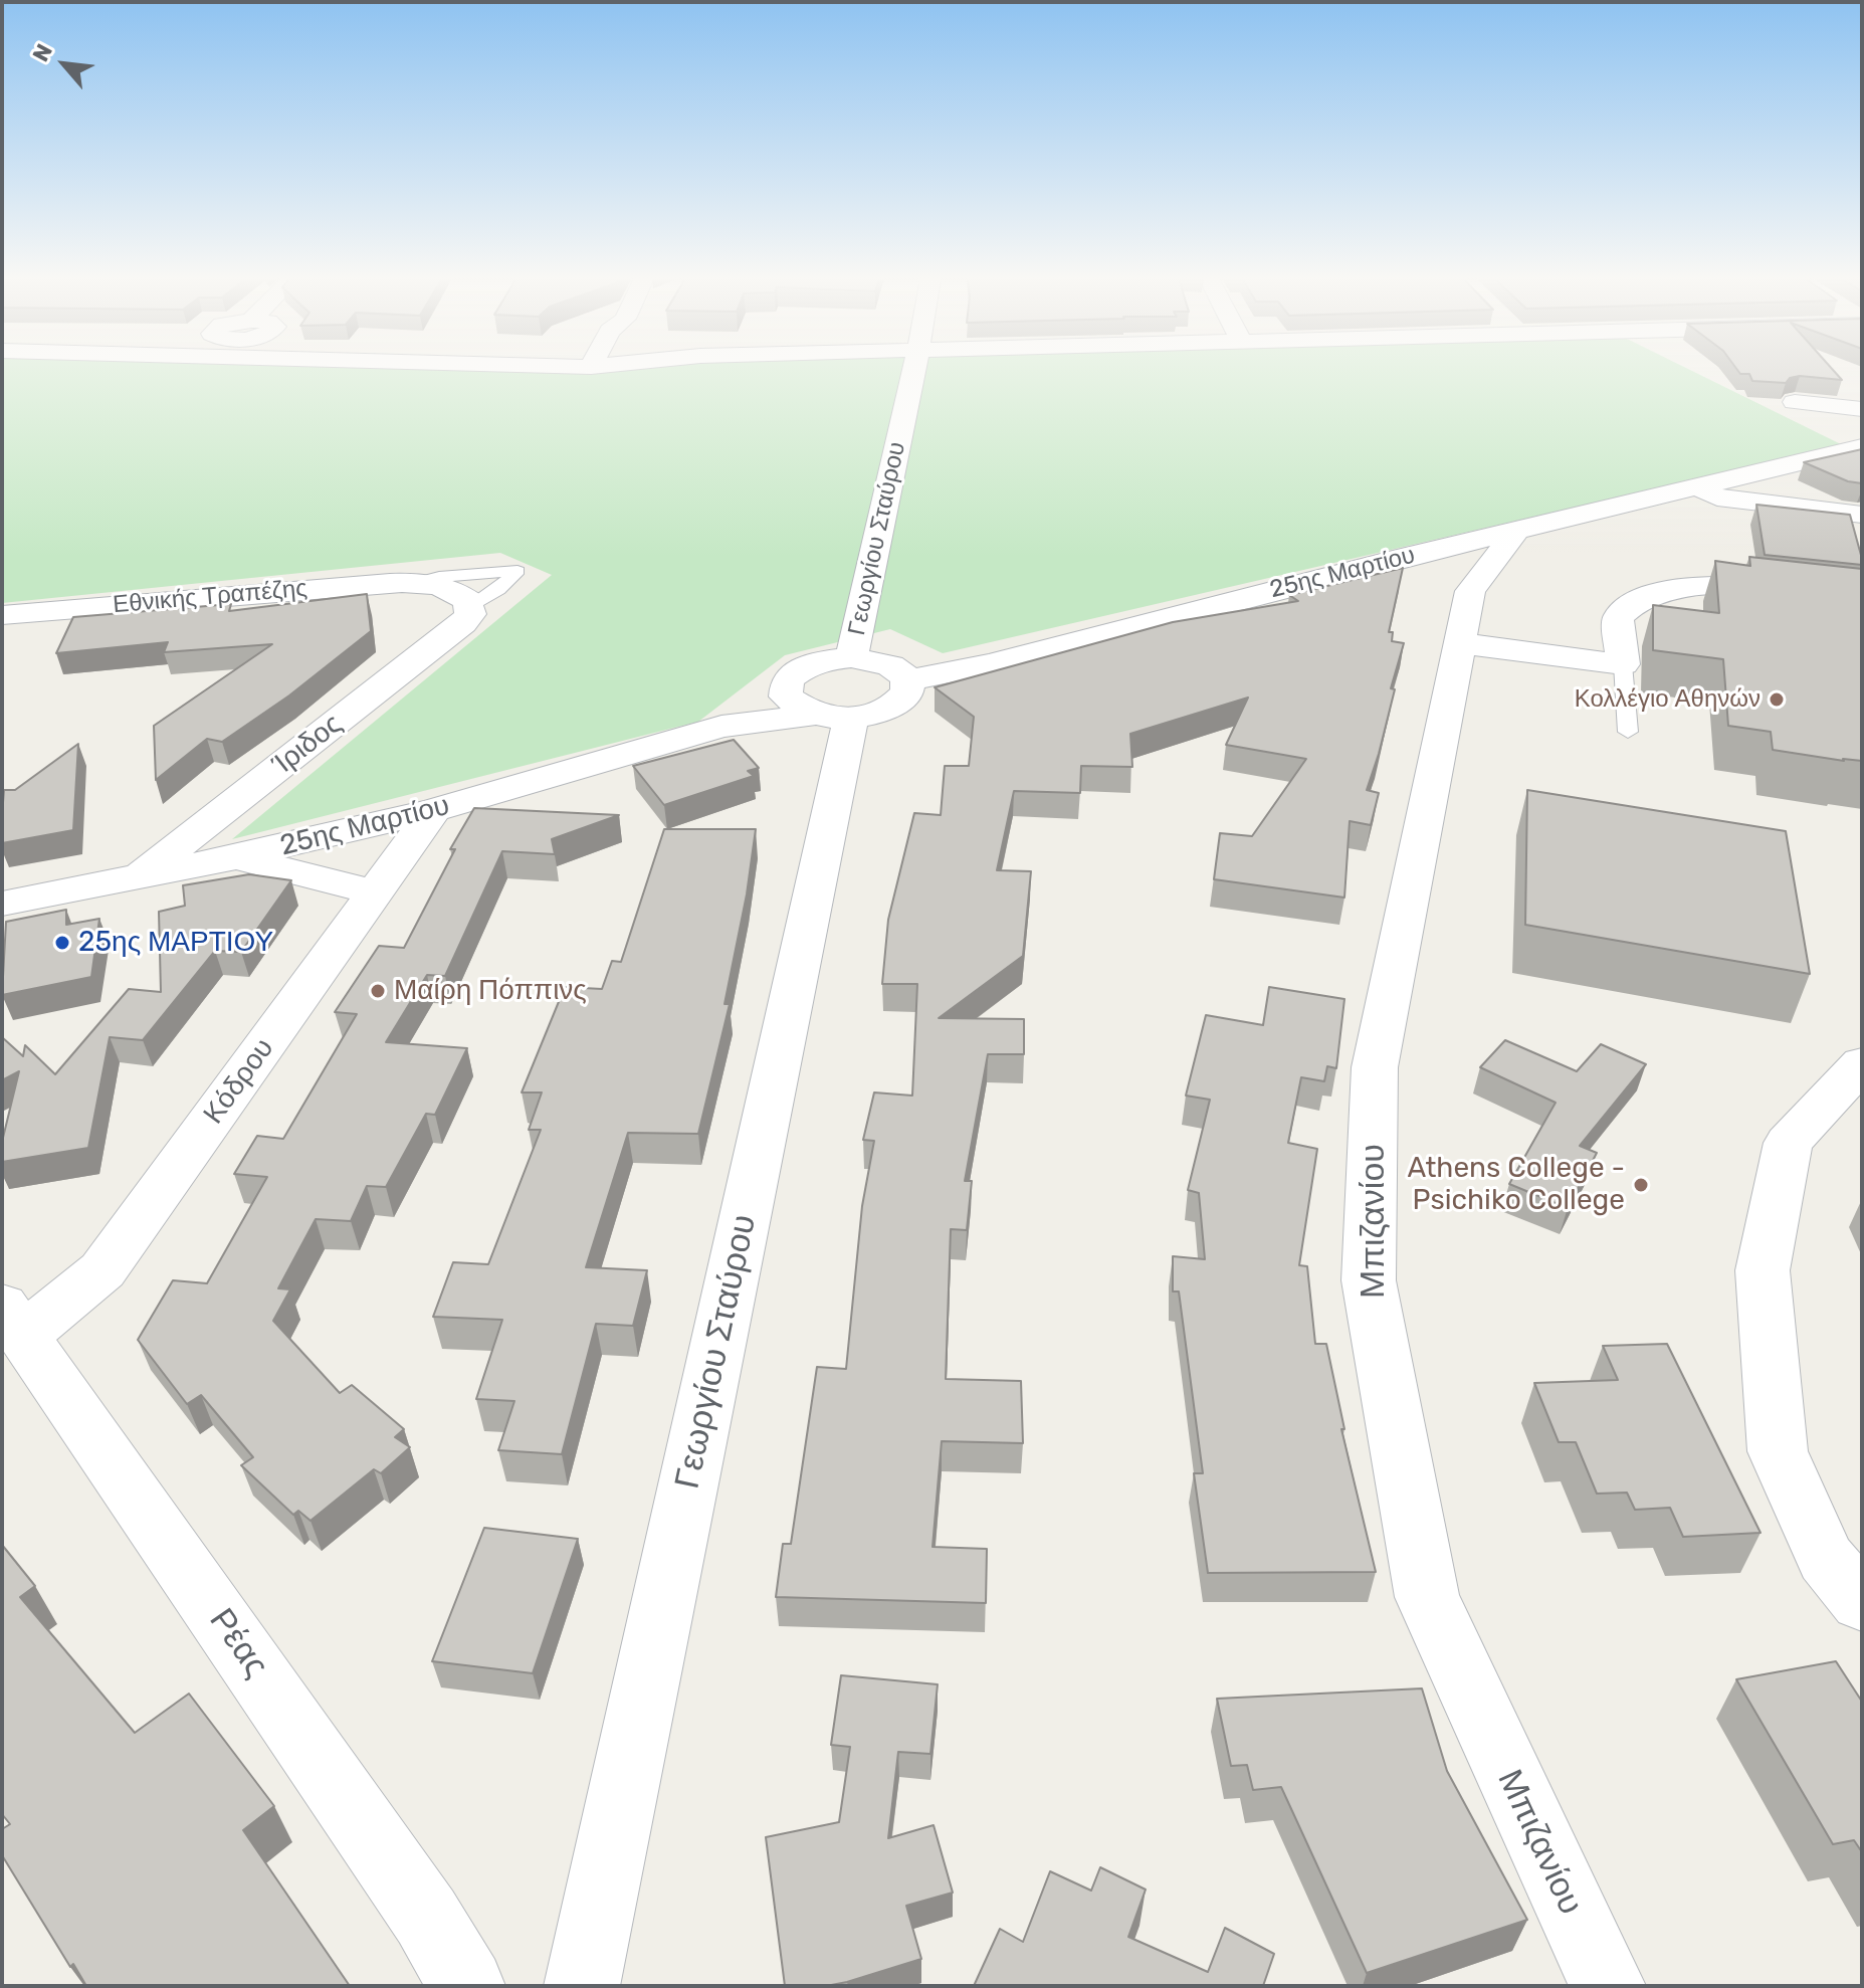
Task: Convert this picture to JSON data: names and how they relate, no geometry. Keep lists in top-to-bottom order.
{
  "streets": {
    "street": [
      "Γεωργίου Σταύρου",
      "25ης Μαρτίου",
      "Εθνικής Τραπέζης",
      "Ίριδος",
      "Κόδρου",
      "Μπιζανίου",
      "Ρέας"
    ]
  },
  "crossings": [
    ["Γεωργίου Σταύρου", "25ης Μαρτίου"],
    ["25ης Μαρτίου", "Ίριδος"],
    ["25ης Μαρτίου", "Κόδρου"],
    ["25ης Μαρτίου", "Μπιζανίου"],
    ["Εθνικής Τραπέζης", "Ίριδος"],
    ["Κόδρου", "Ρέας"]
  ],
  "places": [
    "Κολλέγιο Αθηνών",
    "25ης ΜΑΡΤΙΟΥ",
    "Μαίρη Πόππινς",
    "Athens College - Psichiko College"
  ],
  "north": "top left"
}
